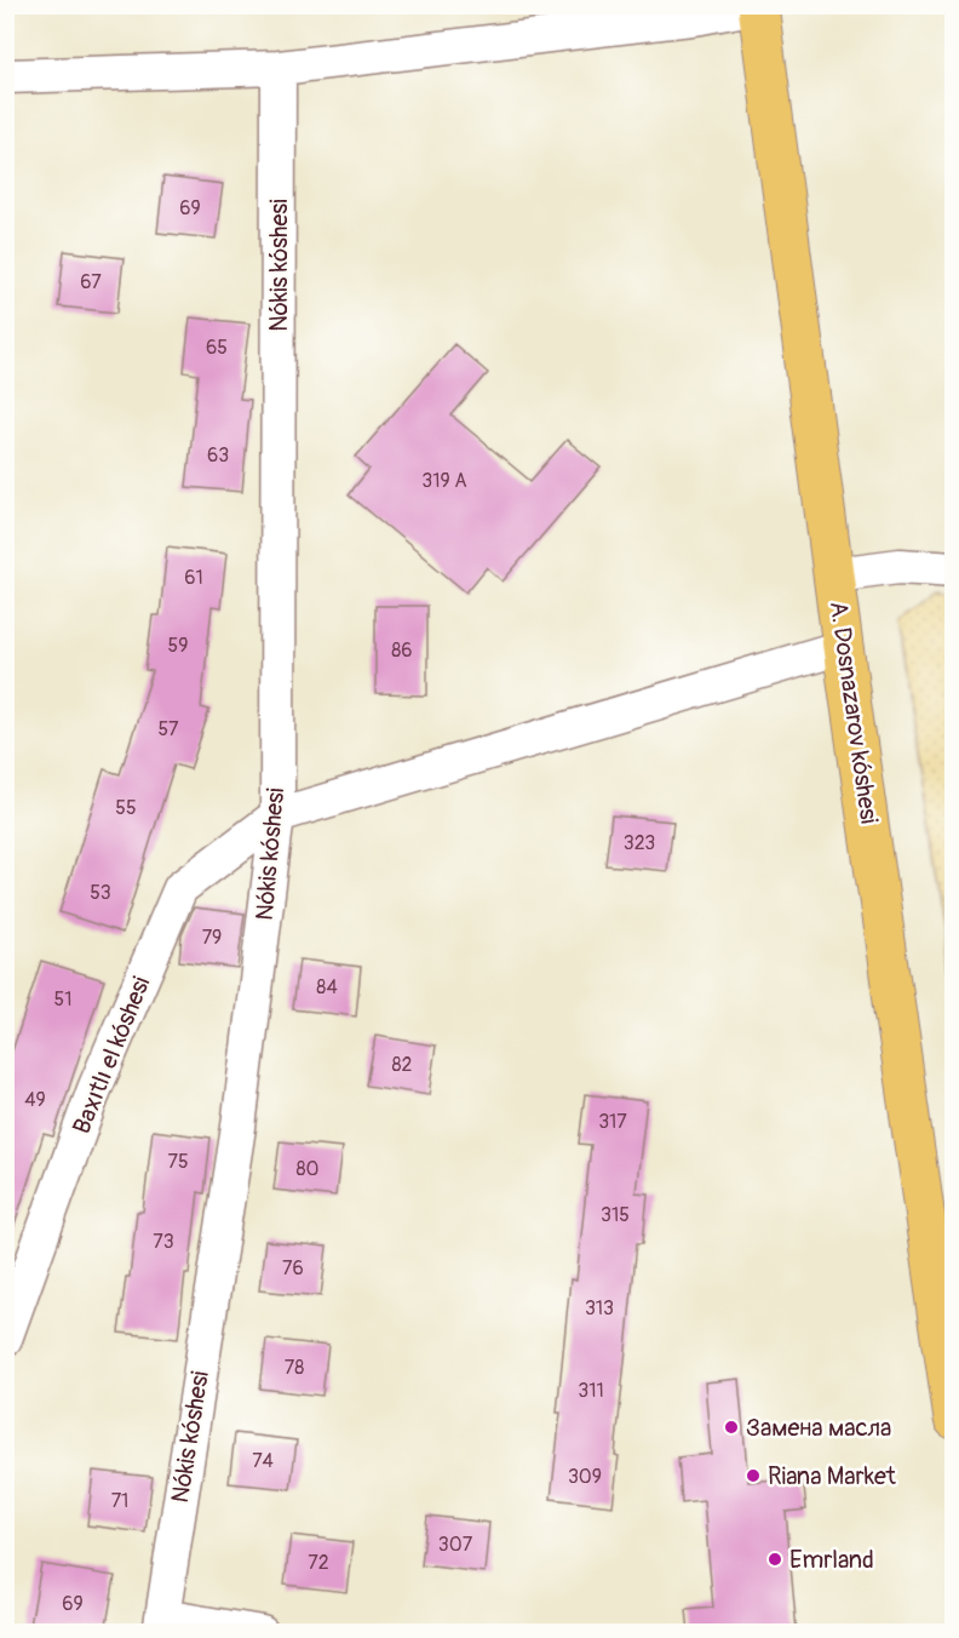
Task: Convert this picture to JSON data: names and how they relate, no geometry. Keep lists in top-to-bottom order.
{
  "streets": {
    "main road": ["A. Dosnazarov kóshesi"],
    "street": ["Nókis kóshesi", "Baxıtlı el kóshesi"]
  },
  "crossings": [
    ["Nókis kóshesi", "Baxıtlı el kóshesi"]
  ],
  "places": ["Замена масла", "Riana Market", "Emrland"],
  "house_numbers": [
    "69",
    "67",
    "65",
    "63",
    "319 А",
    "61",
    "59",
    "86",
    "57",
    "55",
    "323",
    "53",
    "79",
    "84",
    "51",
    "82",
    "49",
    "317",
    "75",
    "80",
    "315",
    "73",
    "76",
    "313",
    "78",
    "311",
    "74",
    "309",
    "71",
    "307",
    "72",
    "69"
  ]
}
